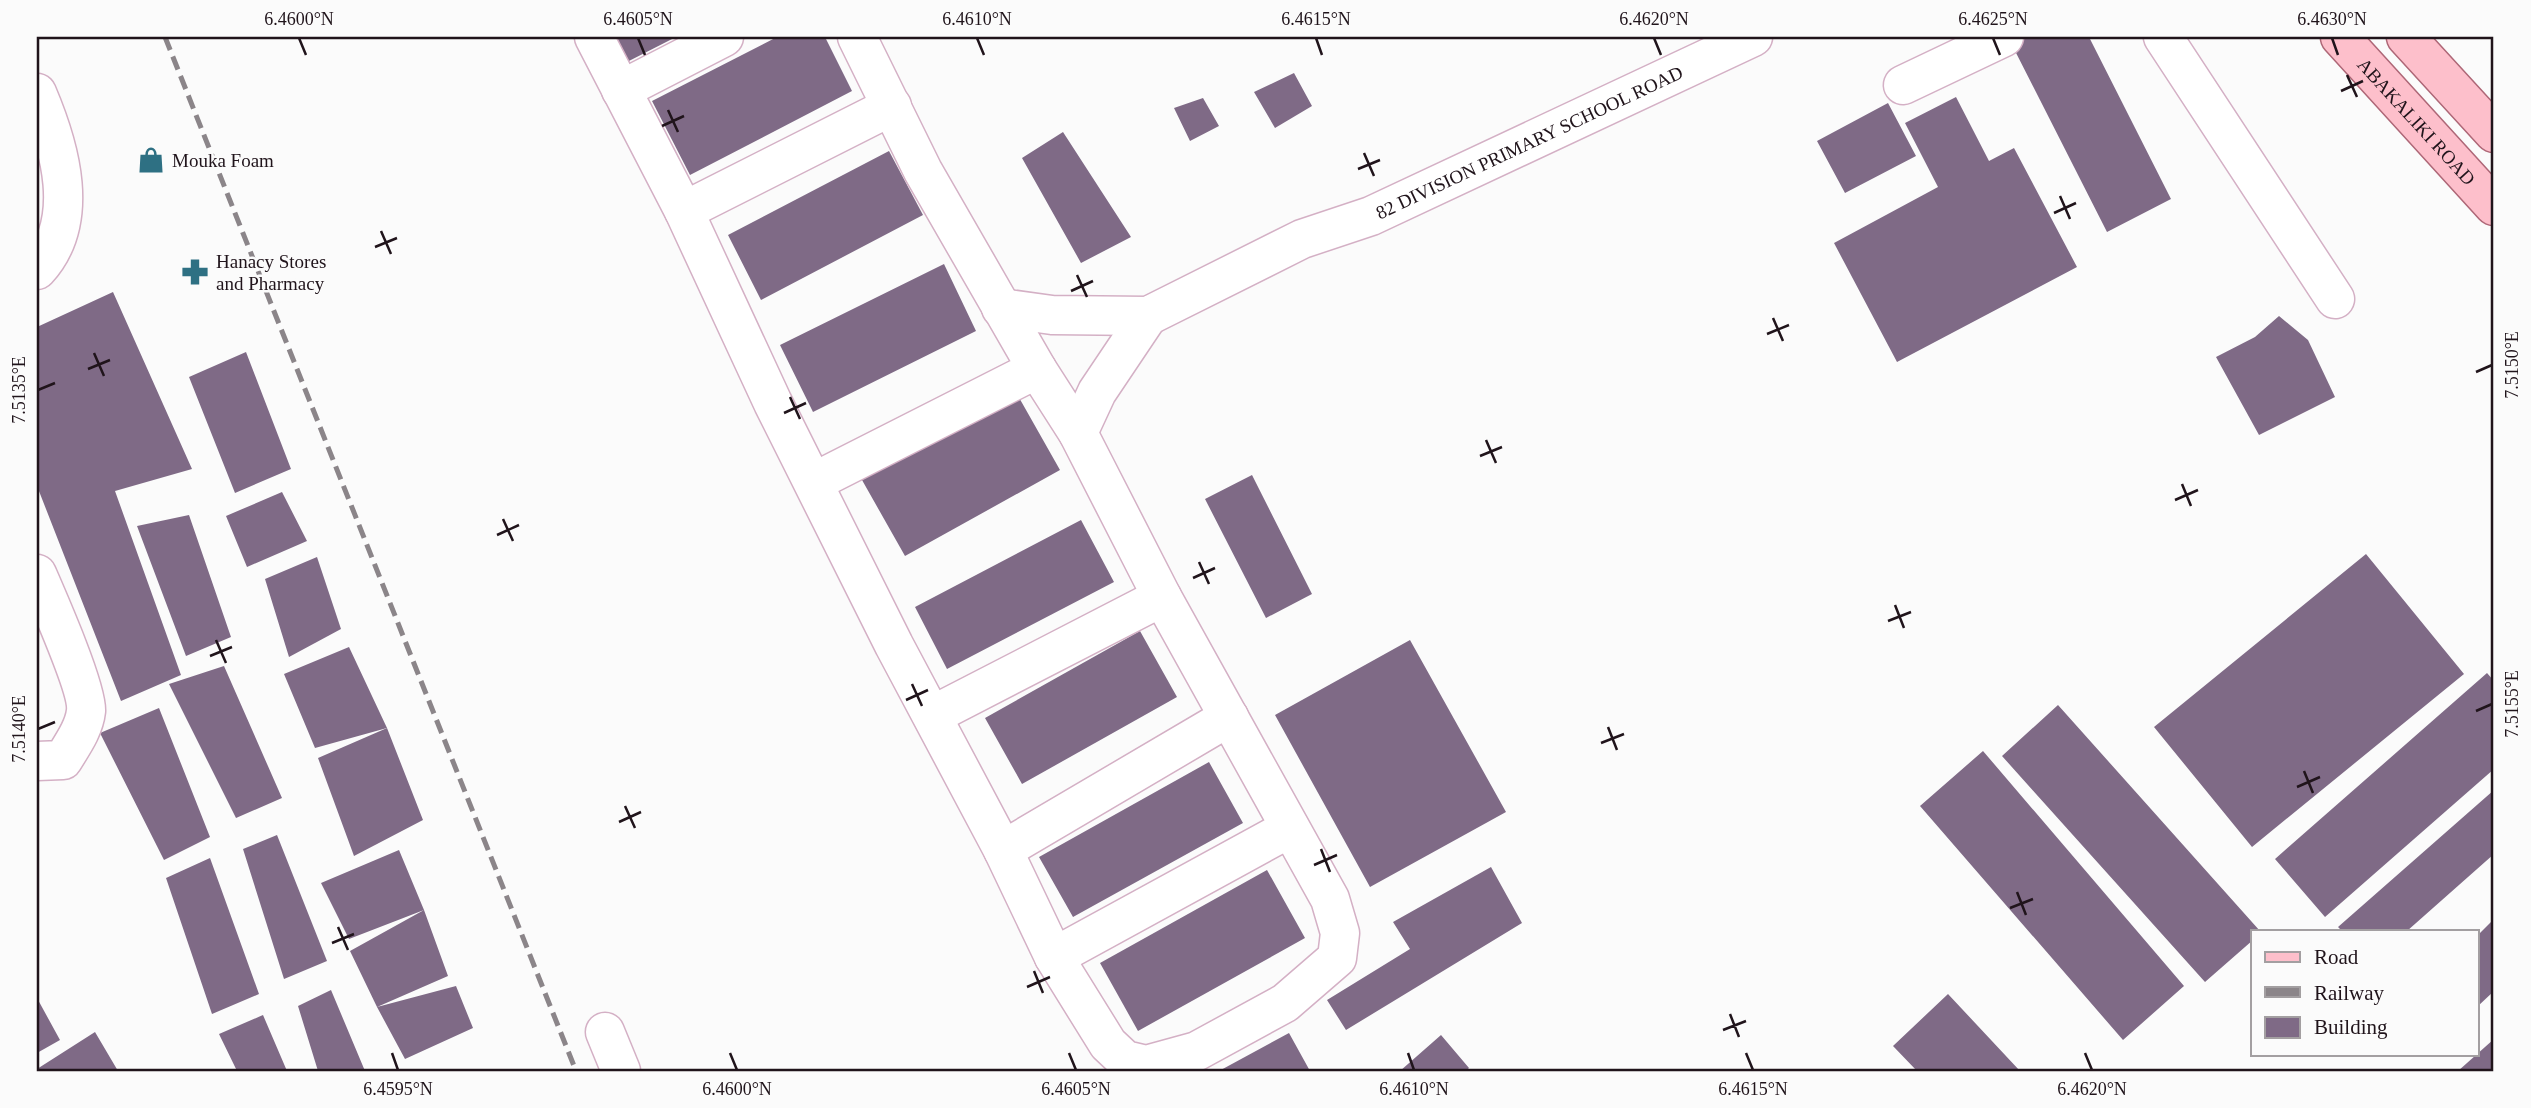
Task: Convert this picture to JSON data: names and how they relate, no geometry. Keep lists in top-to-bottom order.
{
  "streets": {
    "main road": ["ABAKALIKI ROAD"],
    "street": ["82 DIVISION PRIMARY SCHOOL ROAD"]
  },
  "places": {
    "shop": ["Mouka Foam"],
    "pharmacy": ["Hanacy Stores and Pharmacy"]
  },
  "legend": ["Road", "Railway", "Building"],
  "coordinates": [
    "6.4600°N",
    "6.4605°N",
    "6.4610°N",
    "6.4615°N",
    "6.4620°N",
    "6.4625°N",
    "6.4630°N",
    "7.5150°E",
    "7.5135°E",
    "7.5155°E",
    "7.5140°E",
    "6.4595°N"
  ]
}
